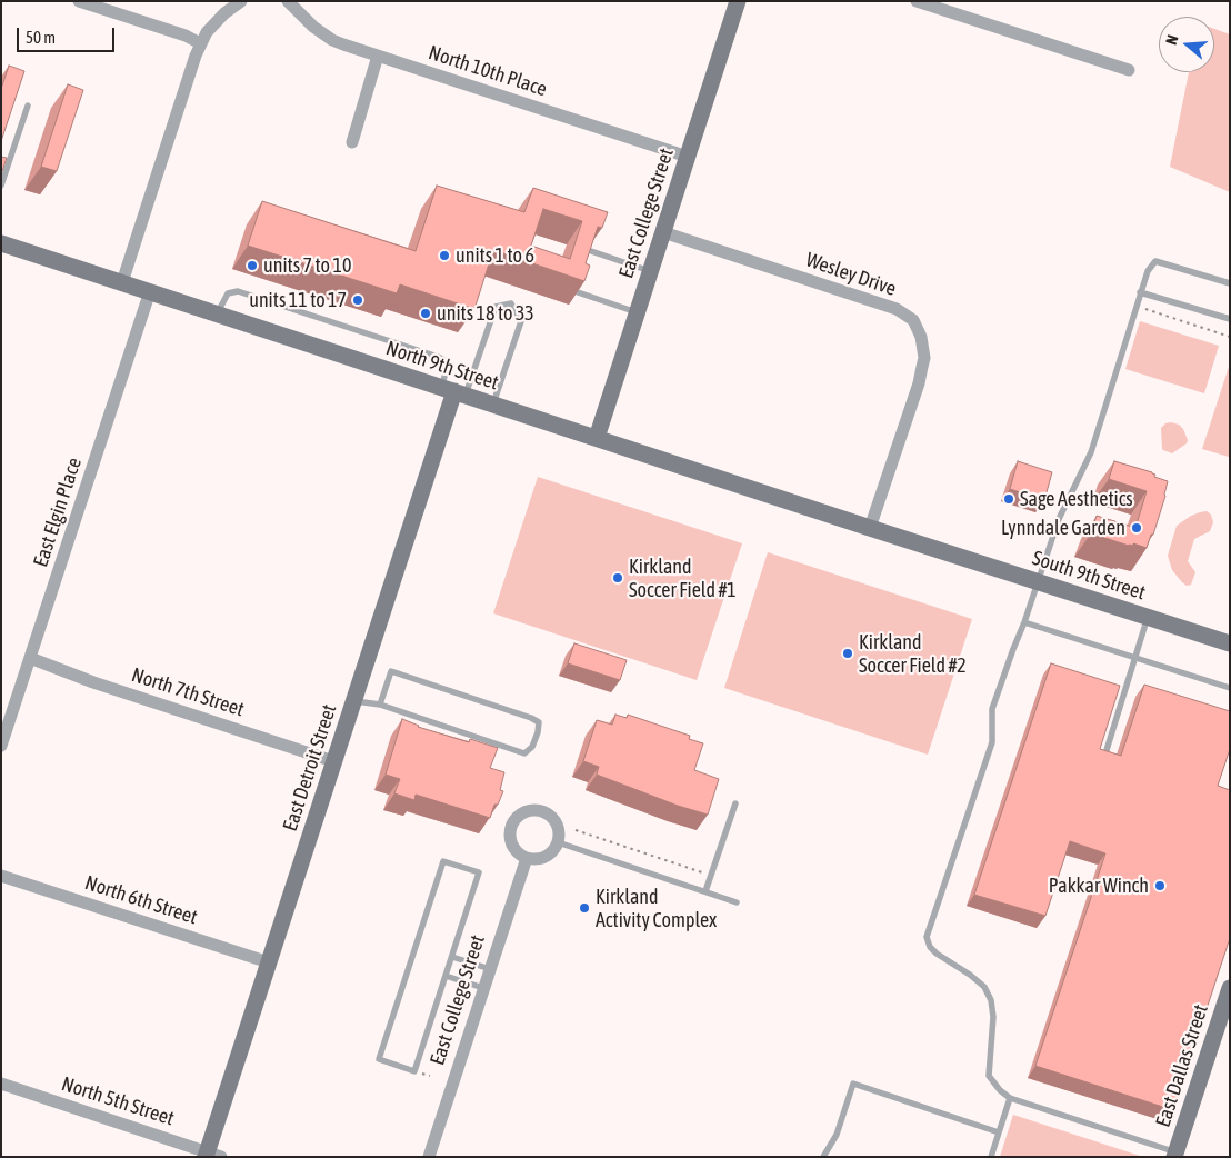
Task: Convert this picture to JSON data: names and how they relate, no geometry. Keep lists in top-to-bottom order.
{
  "streets": {
    "street": [
      "North 10th Place",
      "East College Street",
      "Wesley Drive",
      "North 9th Street",
      "East Elgin Place",
      "South 9th Street",
      "North 7th Street",
      "East Detroit Street",
      "North 6th Street",
      "East Dallas Street",
      "North 5th Street"
    ]
  },
  "crossings": [
    ["North 10th Place", "East College Street"],
    ["East College Street", "Wesley Drive"],
    ["East College Street", "North 9th Street"],
    ["Wesley Drive", "North 9th Street"],
    ["Wesley Drive", "South 9th Street"],
    ["North 9th Street", "East Elgin Place"],
    ["North 9th Street", "South 9th Street"],
    ["North 9th Street", "East Detroit Street"],
    ["East Elgin Place", "North 7th Street"],
    ["North 7th Street", "East Detroit Street"],
    ["East Detroit Street", "North 6th Street"],
    ["East Detroit Street", "North 5th Street"]
  ],
  "places": [
    "units 1 to 6",
    "units 7 to 10",
    "units 11 to 17",
    "units 18 to 33",
    "Sage Aesthetics",
    "Lynndale Garden",
    "Kirkland Soccer Field #1",
    "Kirkland Soccer Field #2",
    "Pakkar Winch",
    "Kirkland Activity Complex"
  ],
  "scale_bar": "50 m",
  "north": "left"
}
